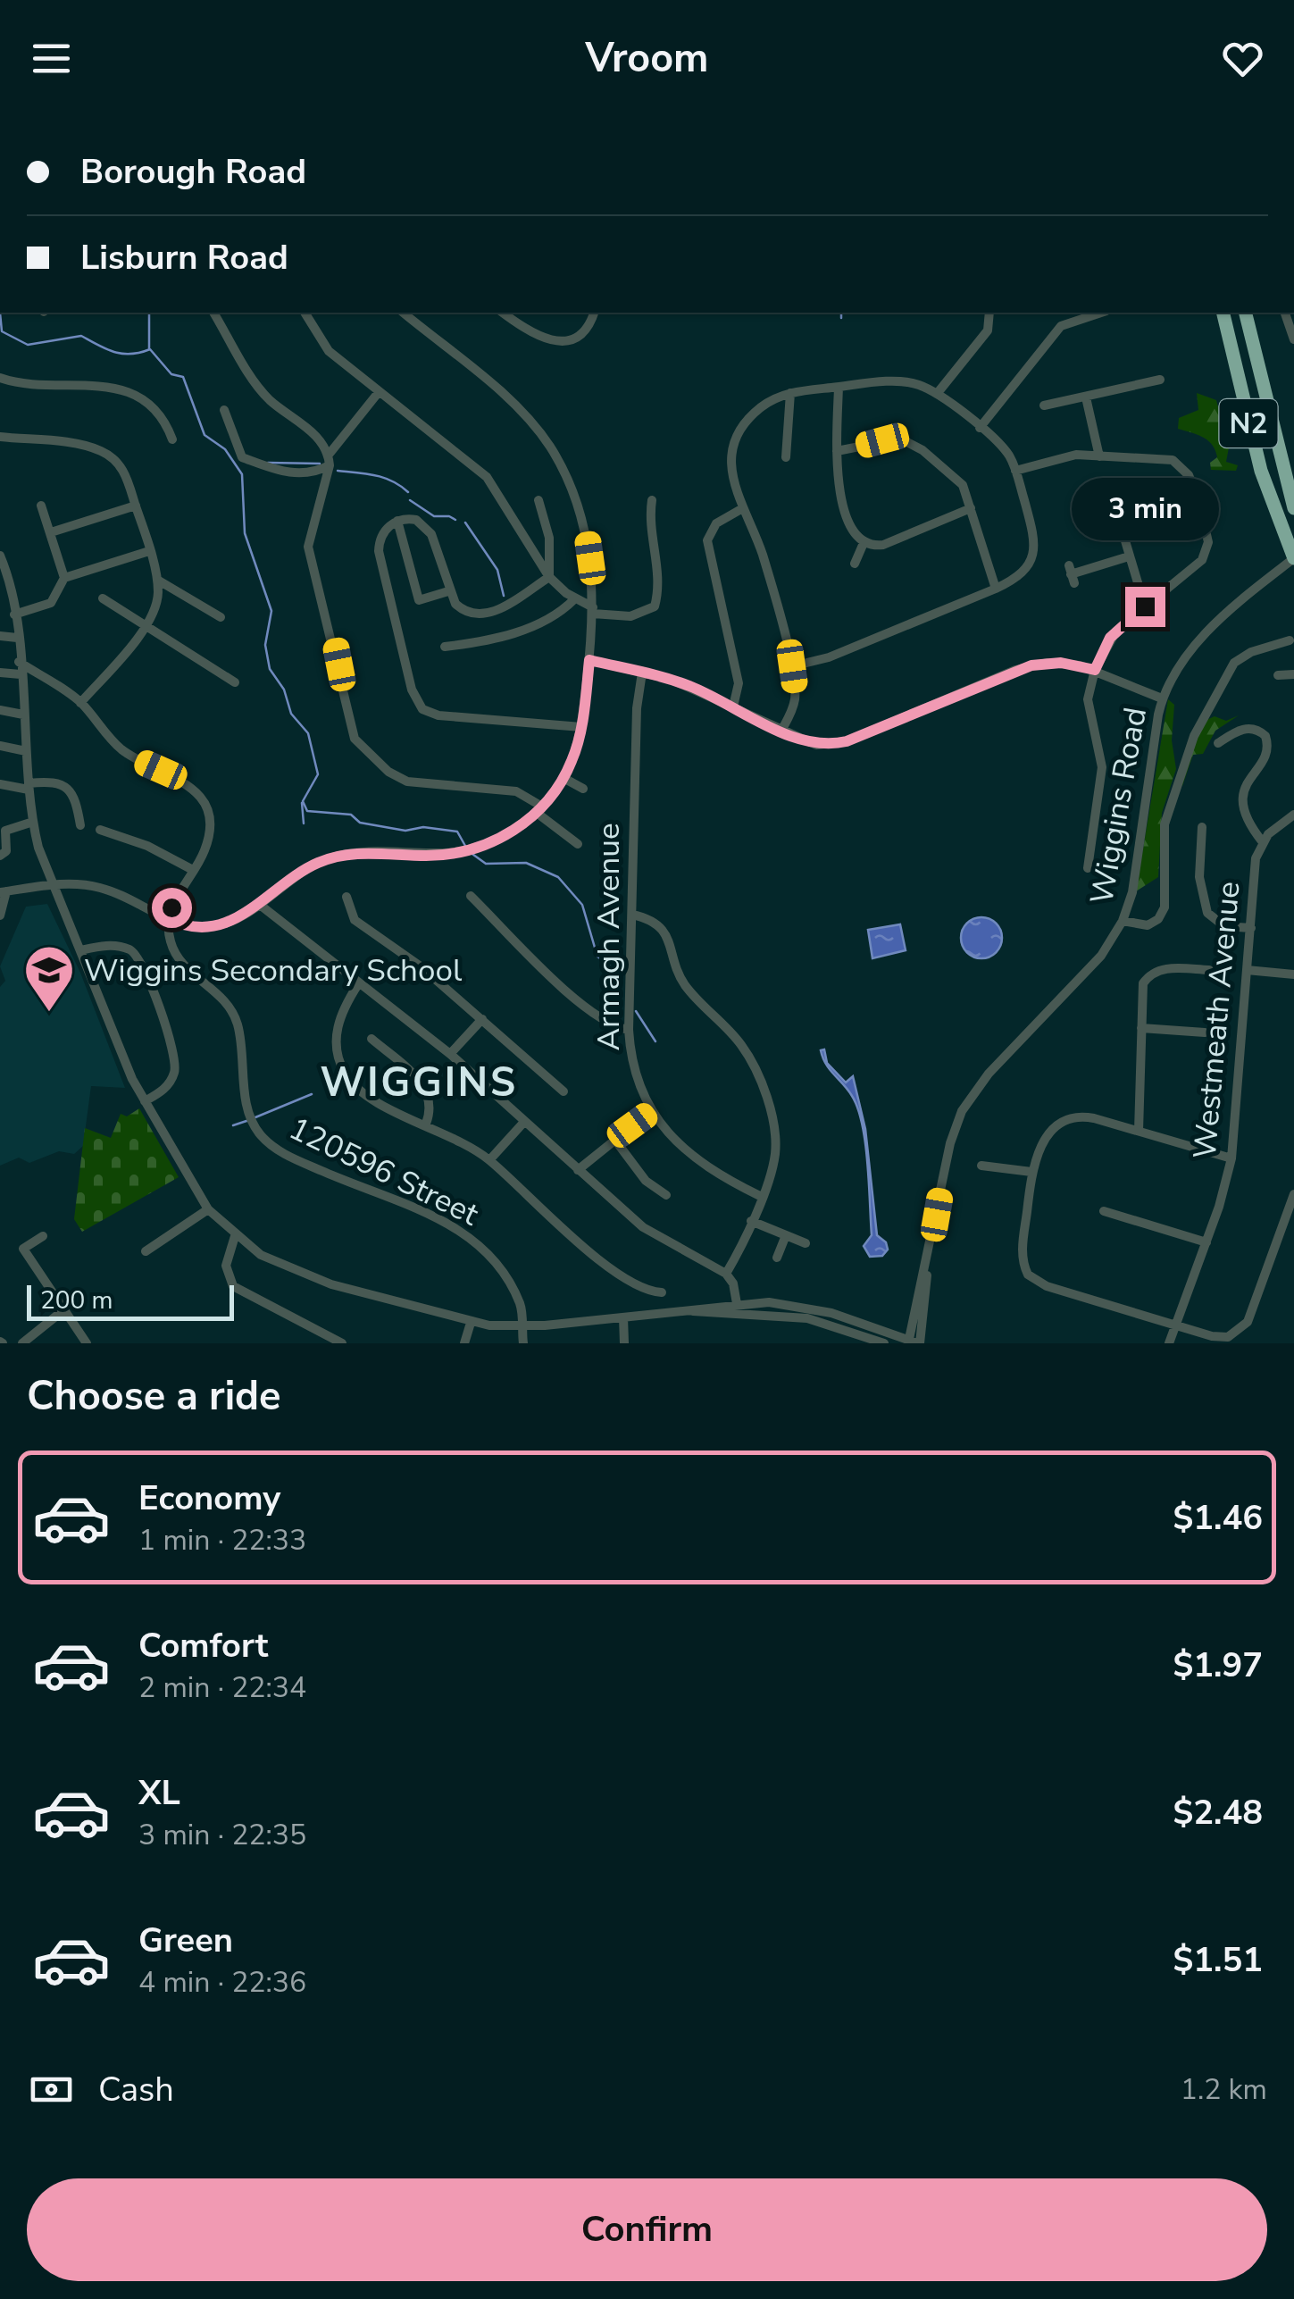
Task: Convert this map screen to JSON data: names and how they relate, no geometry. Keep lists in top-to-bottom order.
{
  "streets": {
    "highway": ["N2"],
    "street": [
      "Wiggins Road",
      "Armagh Avenue",
      "Westmeath Avenue",
      "120596 Street"
    ]
  },
  "crossings": [
    ["N2", "Wiggins Road"]
  ],
  "districts": ["WIGGINS"],
  "places": {
    "school or university": ["Wiggins Secondary School"]
  },
  "scale_bar": "200 m",
  "page": {
    "header": "Vroom",
    "banner": ["Borough Road", "Lisburn Road"],
    "bubble": "3 min",
    "scale": "200 m",
    "heading": "Choose a ride",
    "list": [
      {
        "name": "Economy",
        "note": "1 min · 22:33",
        "value": "$1.46"
      },
      {
        "name": "Comfort",
        "note": "2 min · 22:34",
        "value": "$1.97"
      },
      {
        "name": "XL",
        "note": "3 min · 22:35",
        "value": "$2.48"
      },
      {
        "name": "Green",
        "note": "4 min · 22:36",
        "value": "$1.51"
      }
    ],
    "pay": ["Cash", "1.2 km"],
    "buttons": "Confirm"
  }
}
